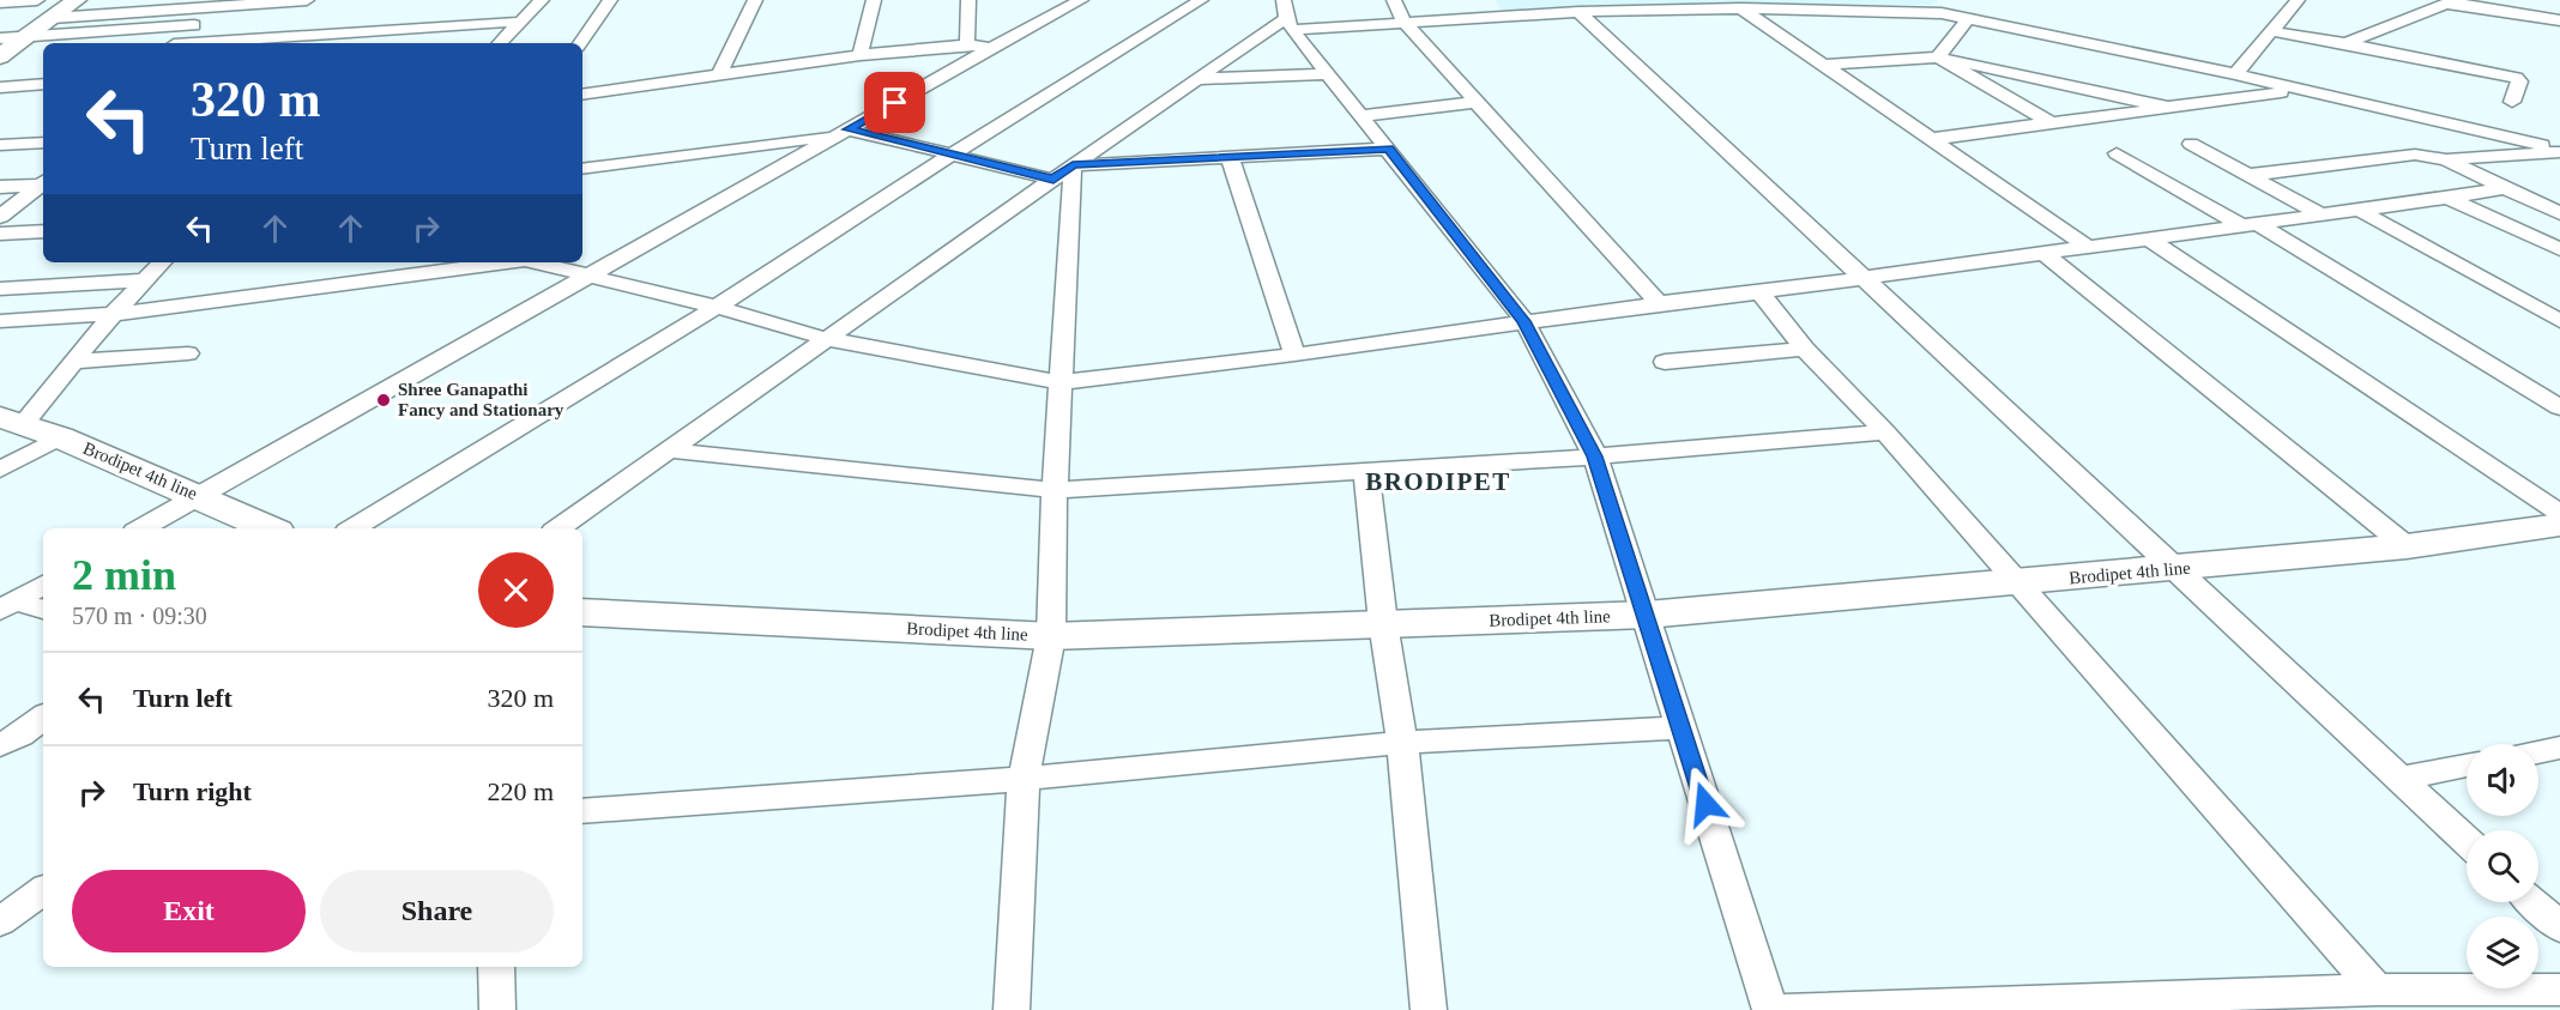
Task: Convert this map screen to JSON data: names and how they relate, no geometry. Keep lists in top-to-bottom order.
{
  "streets": {
    "street": ["Brodipet 4th line"]
  },
  "districts": ["BRODIPET"],
  "places": ["Shree Ganapathi Fancy and Stationary"],
  "page": {
    "turn": ["320 m", "Turn left"],
    "heading": ["2 min", "570 m · 09:30"],
    "list": [
      {
        "name": "Turn left",
        "value": "320 m"
      },
      {
        "name": "Turn right",
        "value": "220 m"
      }
    ],
    "buttons": ["Exit", "Share"]
  }
}
